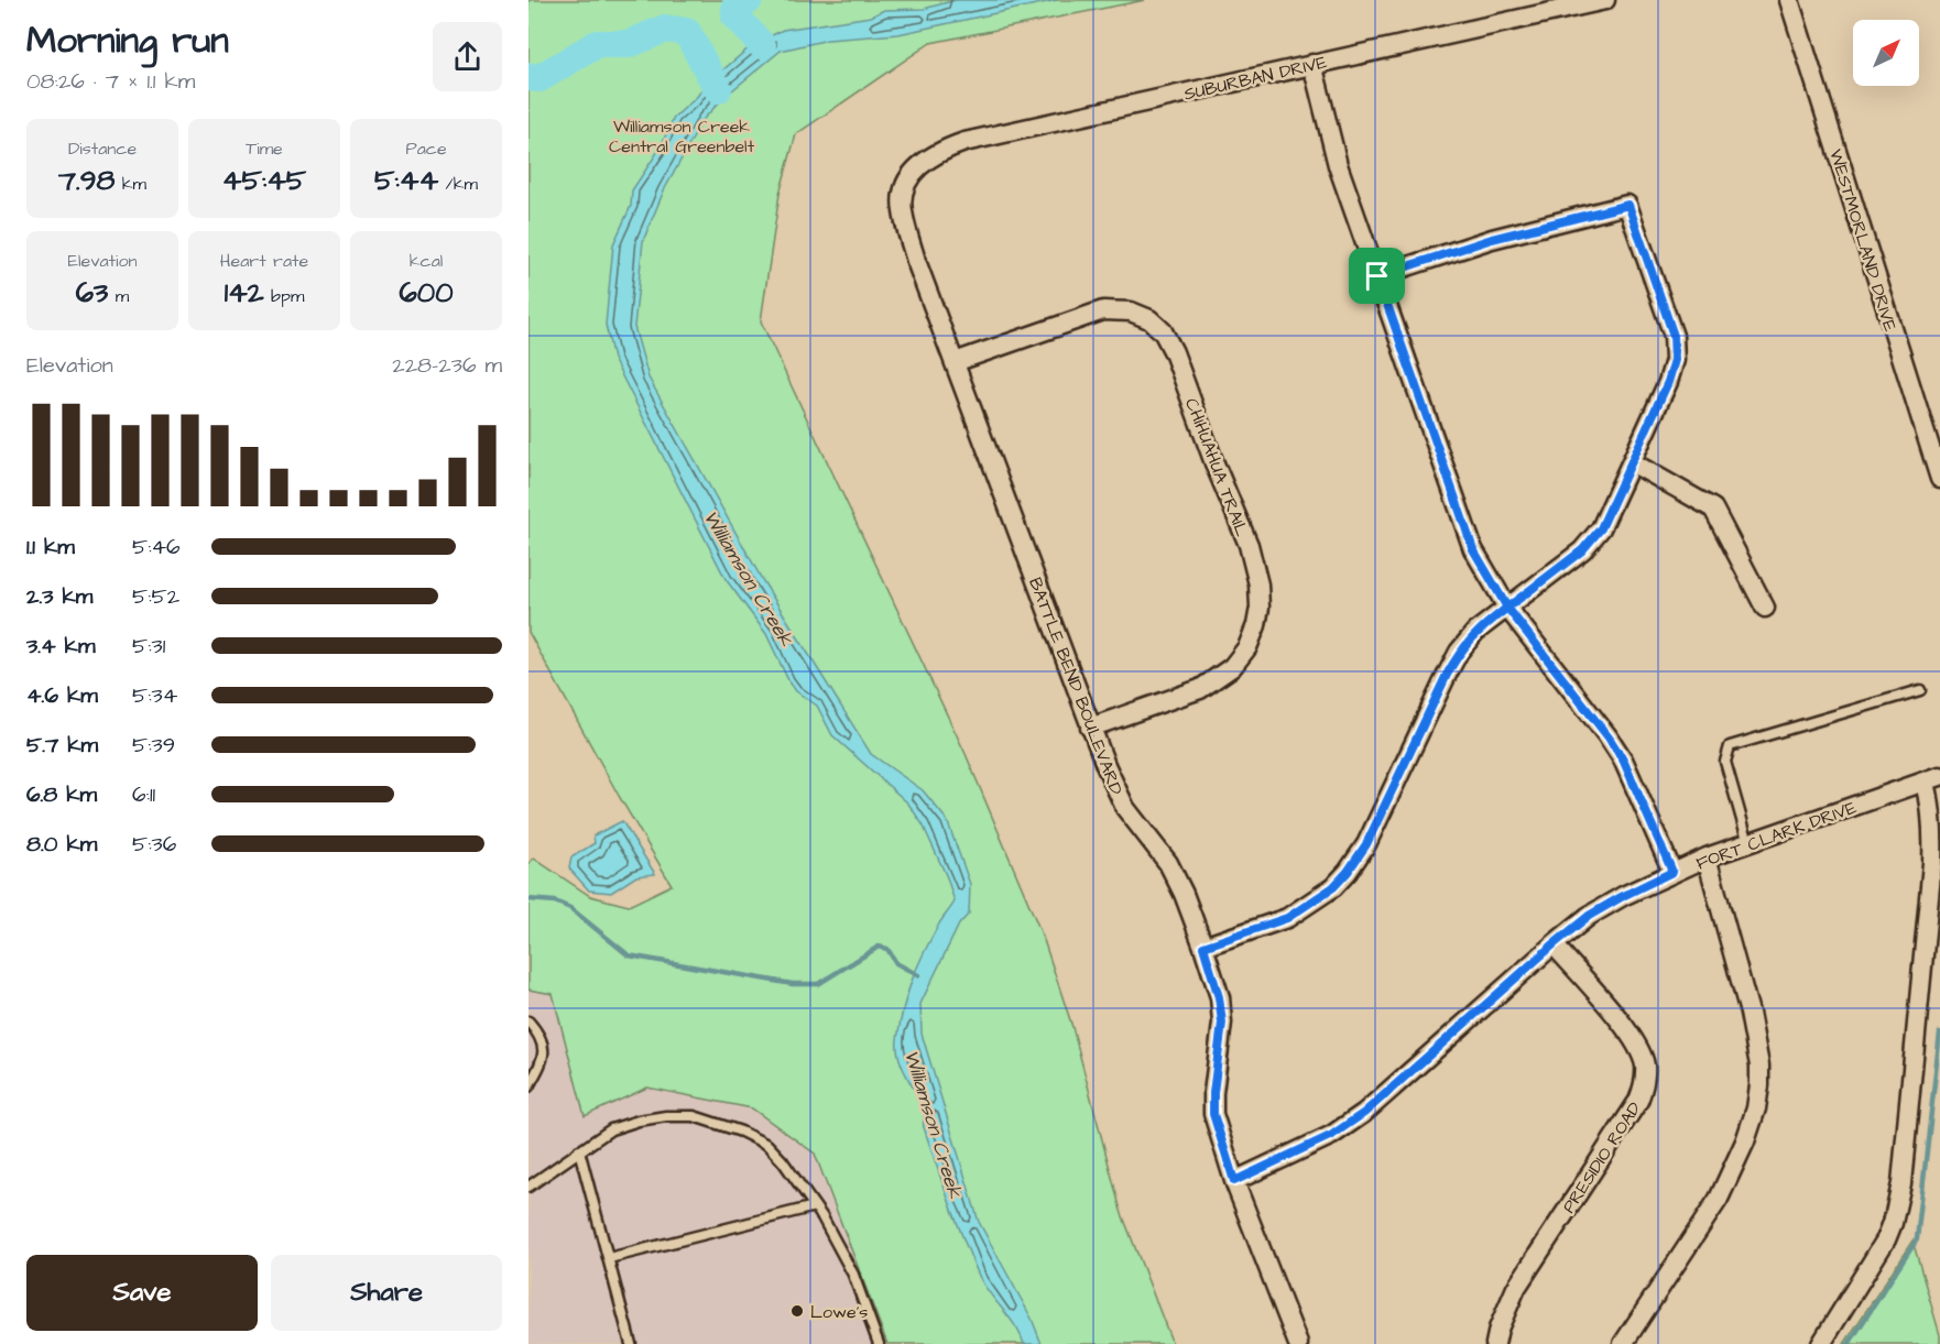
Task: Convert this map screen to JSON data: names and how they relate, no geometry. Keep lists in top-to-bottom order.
{
  "streets": {
    "street": [
      "SUBURBAN DRIVE",
      "WESTMORLAND DRIVE",
      "CHIHUAHUA TRAIL",
      "BATTLE BEND BOULEVARD",
      "FORT CLARK DRIVE",
      "PRESIDIO ROAD"
    ]
  },
  "crossings": [
    ["SUBURBAN DRIVE", "BATTLE BEND BOULEVARD"],
    ["CHIHUAHUA TRAIL", "BATTLE BEND BOULEVARD"],
    ["BATTLE BEND BOULEVARD", "FORT CLARK DRIVE"],
    ["FORT CLARK DRIVE", "PRESIDIO ROAD"]
  ],
  "water": ["Williamson Creek"],
  "parks": ["Williamson Creek Central Greenbelt"],
  "places": ["Lowe's"],
  "north": "top right",
  "page": {
    "heading": ["Morning run", "08:26 · 7 × 1.1 km"],
    "stats": [
      ["Distance", "7.98 km"],
      ["Time", "45:45"],
      ["Pace", "5:44 /km"],
      ["Elevation", "63 m"],
      ["Heart rate", "142 bpm"],
      ["kcal", "600"]
    ],
    "chart": ["Elevation", "228–236 m"],
    "list": [
      {
        "name": "1.1 km",
        "note": "5:46"
      },
      {
        "name": "2.3 km",
        "note": "5:52"
      },
      {
        "name": "3.4 km",
        "note": "5:31"
      },
      {
        "name": "4.6 km",
        "note": "5:34"
      },
      {
        "name": "5.7 km",
        "note": "5:39"
      },
      {
        "name": "6.8 km",
        "note": "6:11"
      },
      {
        "name": "8.0 km",
        "note": "5:36"
      }
    ],
    "buttons": ["Save", "Share"]
  }
}
